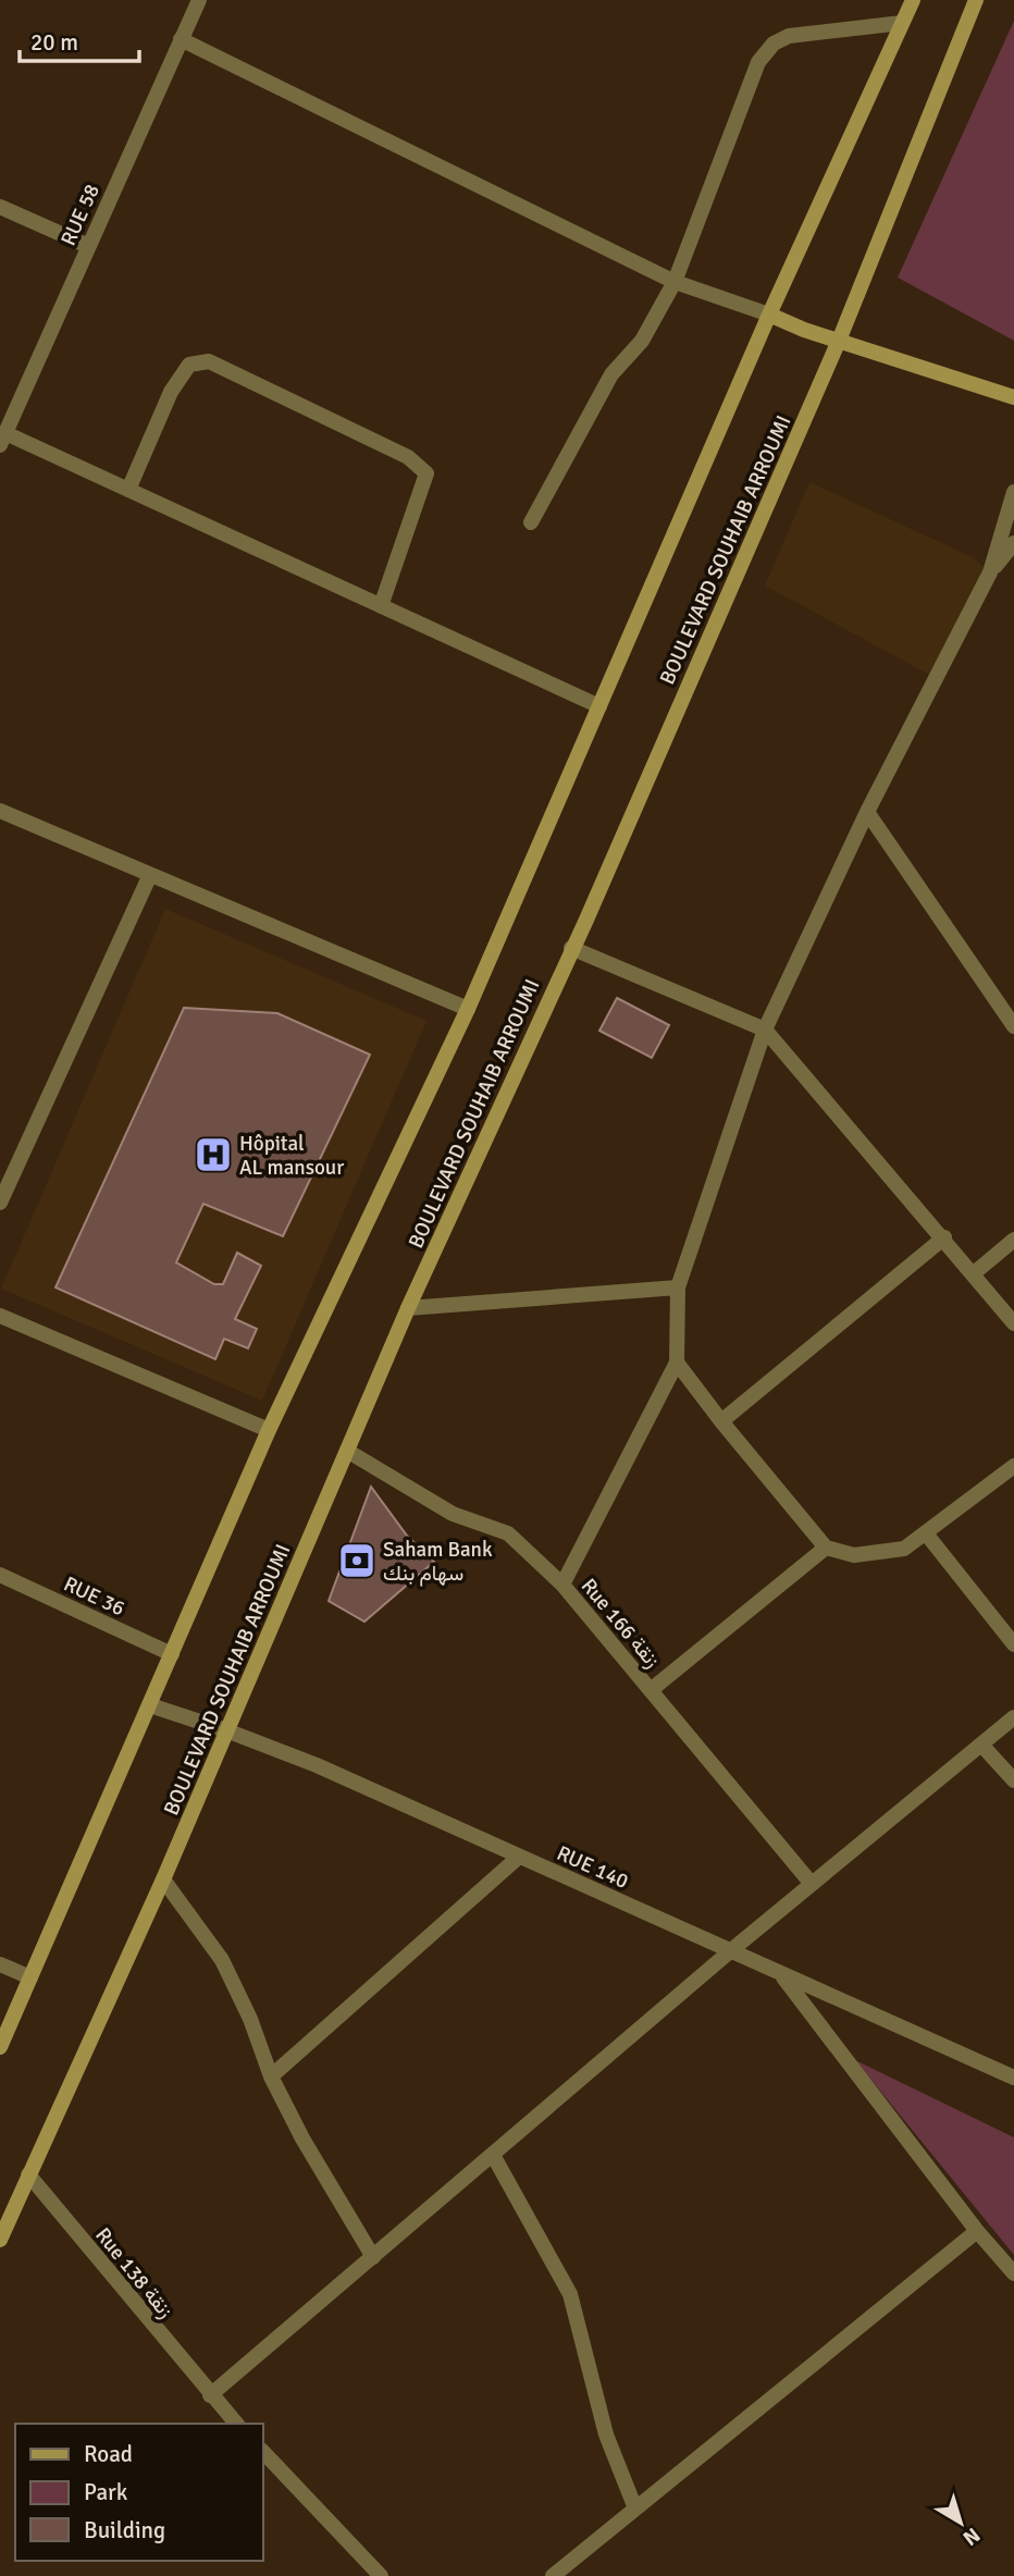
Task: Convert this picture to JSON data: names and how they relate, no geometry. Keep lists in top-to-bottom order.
{
  "streets": {
    "street": [
      "RUE 58",
      "BOULEVARD SOUHAIB ARROUMI",
      "RUE 36",
      "Rue 166 زنقة",
      "RUE 140",
      "Rue 138 زنقة"
    ]
  },
  "crossings": [
    ["BOULEVARD SOUHAIB ARROUMI", "Rue 166 زنقة"],
    ["BOULEVARD SOUHAIB ARROUMI", "RUE 140"],
    ["BOULEVARD SOUHAIB ARROUMI", "Rue 138 زنقة"]
  ],
  "places": {
    "hospital": ["Hôpital AL mansour"],
    "bank": ["Saham Bank سهام بنك"]
  },
  "legend": ["Road", "Park", "Building"],
  "scale_bar": "20 m",
  "north": "bottom right"
}
